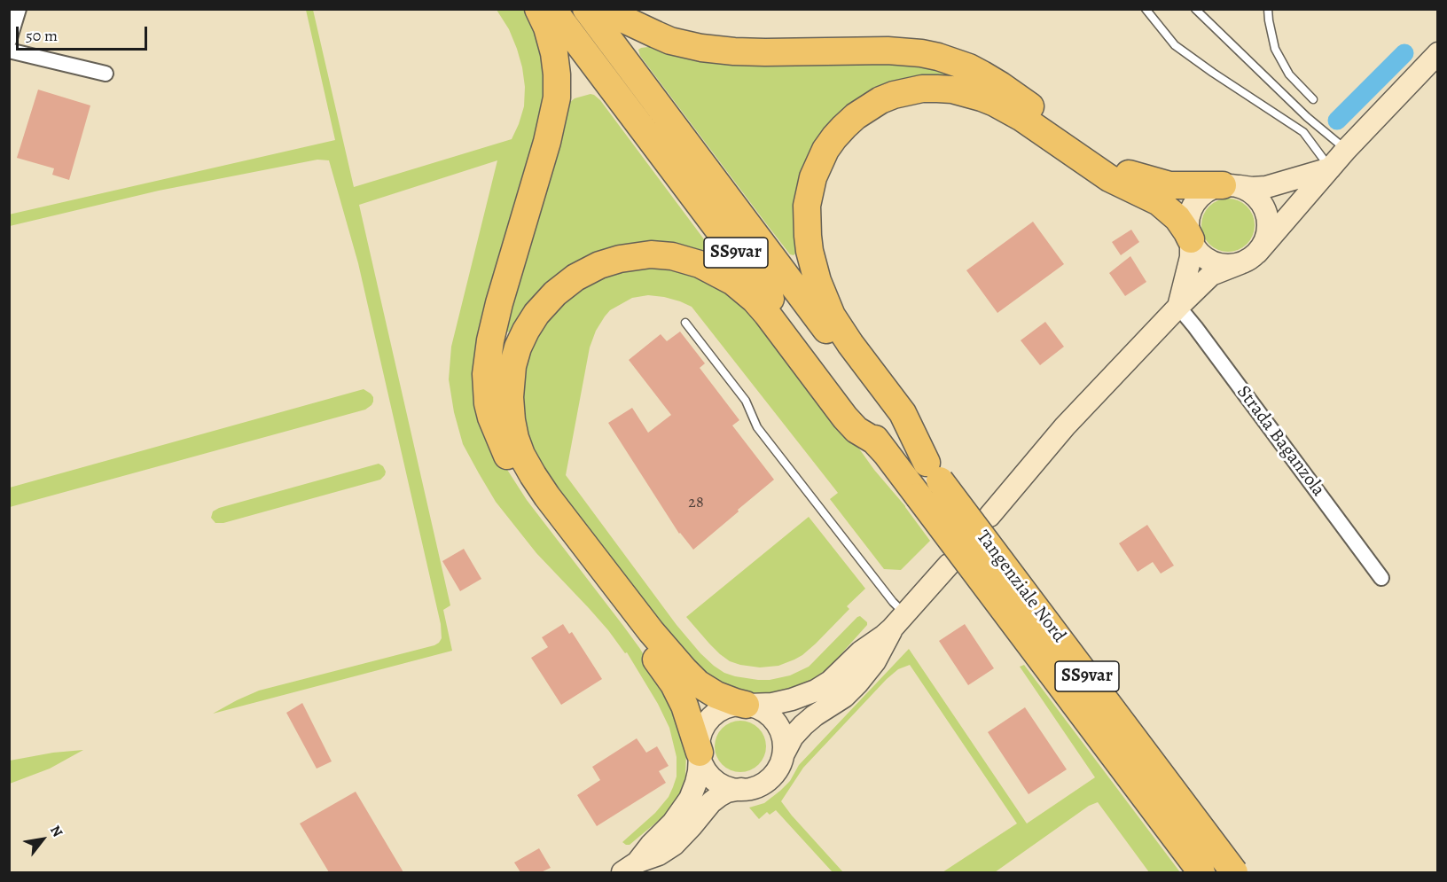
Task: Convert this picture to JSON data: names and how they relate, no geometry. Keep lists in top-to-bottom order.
{
  "streets": {
    "highway": ["SS9var", "Tangenziale Nord"],
    "street": ["Strada Baganzola"]
  },
  "crossings": [
    ["SS9var", "Tangenziale Nord"]
  ],
  "house_numbers": ["28"],
  "scale_bar": "50 m",
  "north": "top right"
}
